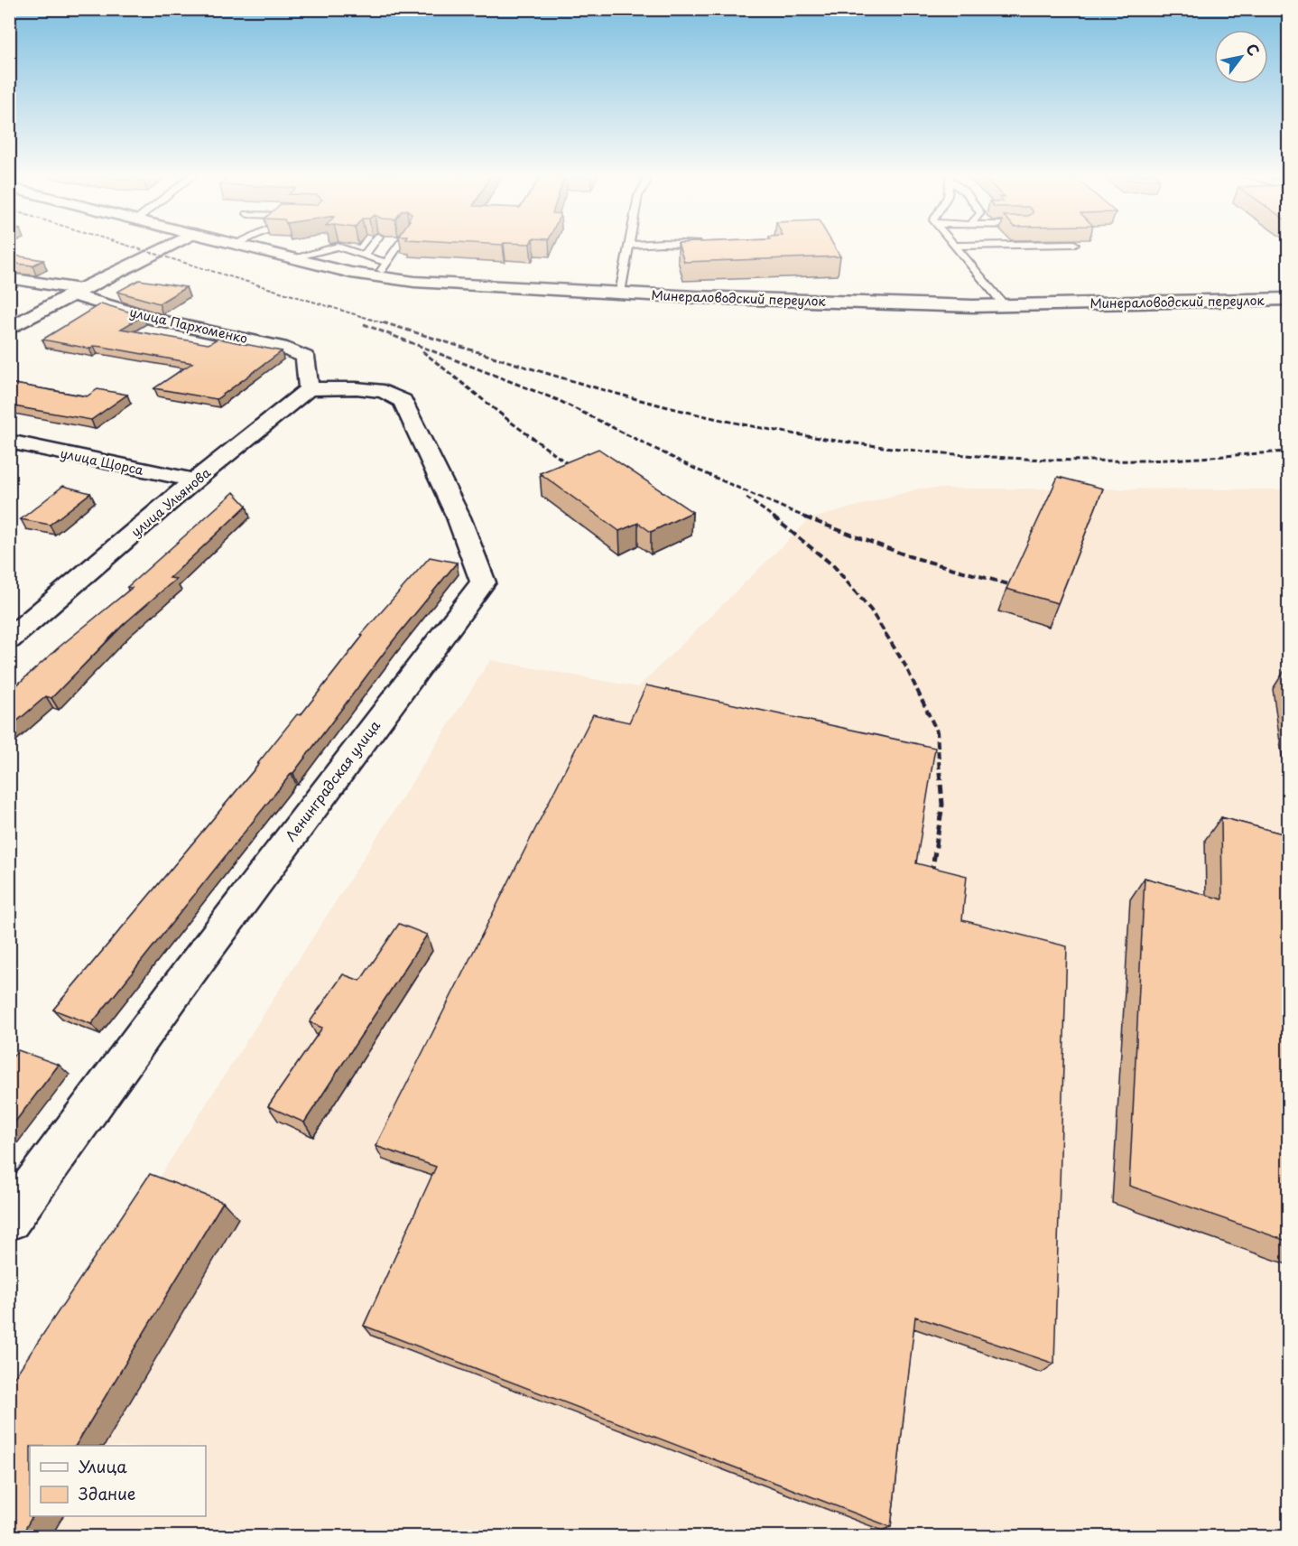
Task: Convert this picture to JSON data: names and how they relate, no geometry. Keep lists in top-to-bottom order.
{
  "streets": {
    "street": [
      "Минераловодский переулок",
      "улица Пархоменко",
      "улица Щорса",
      "улица Ульянова",
      "Ленинградская улица"
    ]
  },
  "crossings": [
    ["улица Пархоменко", "улица Ульянова"],
    ["улица Пархоменко", "Ленинградская улица"],
    ["улица Щорса", "улица Ульянова"],
    ["улица Ульянова", "Ленинградская улица"]
  ],
  "legend": ["Улица", "Здание"],
  "north": "top right"
}
